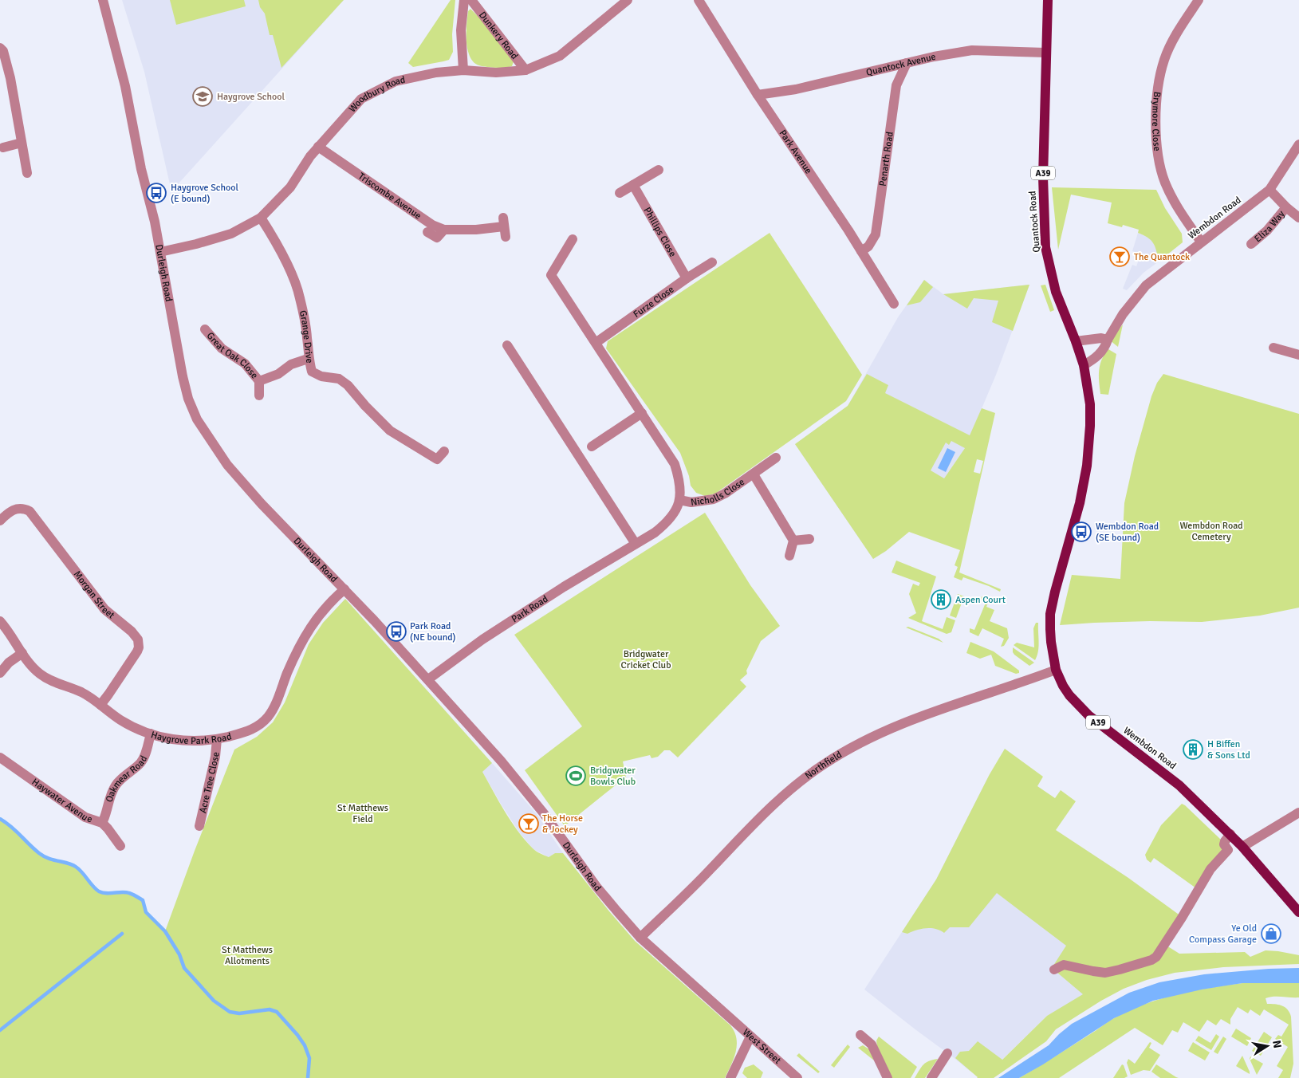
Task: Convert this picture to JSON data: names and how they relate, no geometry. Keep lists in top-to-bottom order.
{
  "streets": {
    "main road": ["A39", "Wembdon Road", "Quantock Road"],
    "street": [
      "Dunkery Road",
      "Quantock Avenue",
      "Woodbury Road",
      "Brymore Close",
      "Park Avenue",
      "Penarth Road",
      "Triscombe Avenue",
      "Eliza Way",
      "Phillips Close",
      "Durleigh Road",
      "Furze Close",
      "Grange Drive",
      "Great Oak Close",
      "Nicholls Close",
      "Morgan Street",
      "Park Road",
      "Haygrove Park Road",
      "Northfield",
      "Oakmear Road",
      "Acre Tree Close",
      "Haywater Avenue",
      "West Street"
    ]
  },
  "crossings": [
    ["Dunkery Road", "Woodbury Road"],
    ["Quantock Avenue", "Park Avenue"],
    ["Quantock Avenue", "Penarth Road"],
    ["Quantock Avenue", "Quantock Road"],
    ["Woodbury Road", "Triscombe Avenue"],
    ["Woodbury Road", "Durleigh Road"],
    ["Woodbury Road", "Grange Drive"],
    ["Brymore Close", "Wembdon Road"],
    ["Park Avenue", "Penarth Road"],
    ["Wembdon Road", "Quantock Road"],
    ["Wembdon Road", "Northfield"],
    ["Phillips Close", "Furze Close"],
    ["Durleigh Road", "Park Road"],
    ["Durleigh Road", "Haygrove Park Road"],
    ["Durleigh Road", "Northfield"],
    ["Durleigh Road", "West Street"],
    ["Grange Drive", "Great Oak Close"],
    ["Nicholls Close", "Park Road"],
    ["Morgan Street", "Haygrove Park Road"],
    ["Haygrove Park Road", "Oakmear Road"],
    ["Haygrove Park Road", "Acre Tree Close"],
    ["Oakmear Road", "Haywater Avenue"]
  ],
  "parks": [
    "Wembdon Road Cemetery",
    "Bridgwater Cricket Club",
    "St Matthews Field",
    "St Matthews Allotments"
  ],
  "places": {
    "school or university": ["Haygrove School"],
    "bus stop": ["Haygrove School (E bound)", "Wembdon Road (SE bound)", "Park Road (NE bound)"],
    "bar": ["The Quantock", "The Horse & Jockey"],
    "building": ["Aspen Court", "H Biffen & Sons Ltd"],
    "sports": ["Bridgwater Bowls Club"],
    "shop": ["Ye Old Compass Garage"]
  },
  "north": "right"
}
